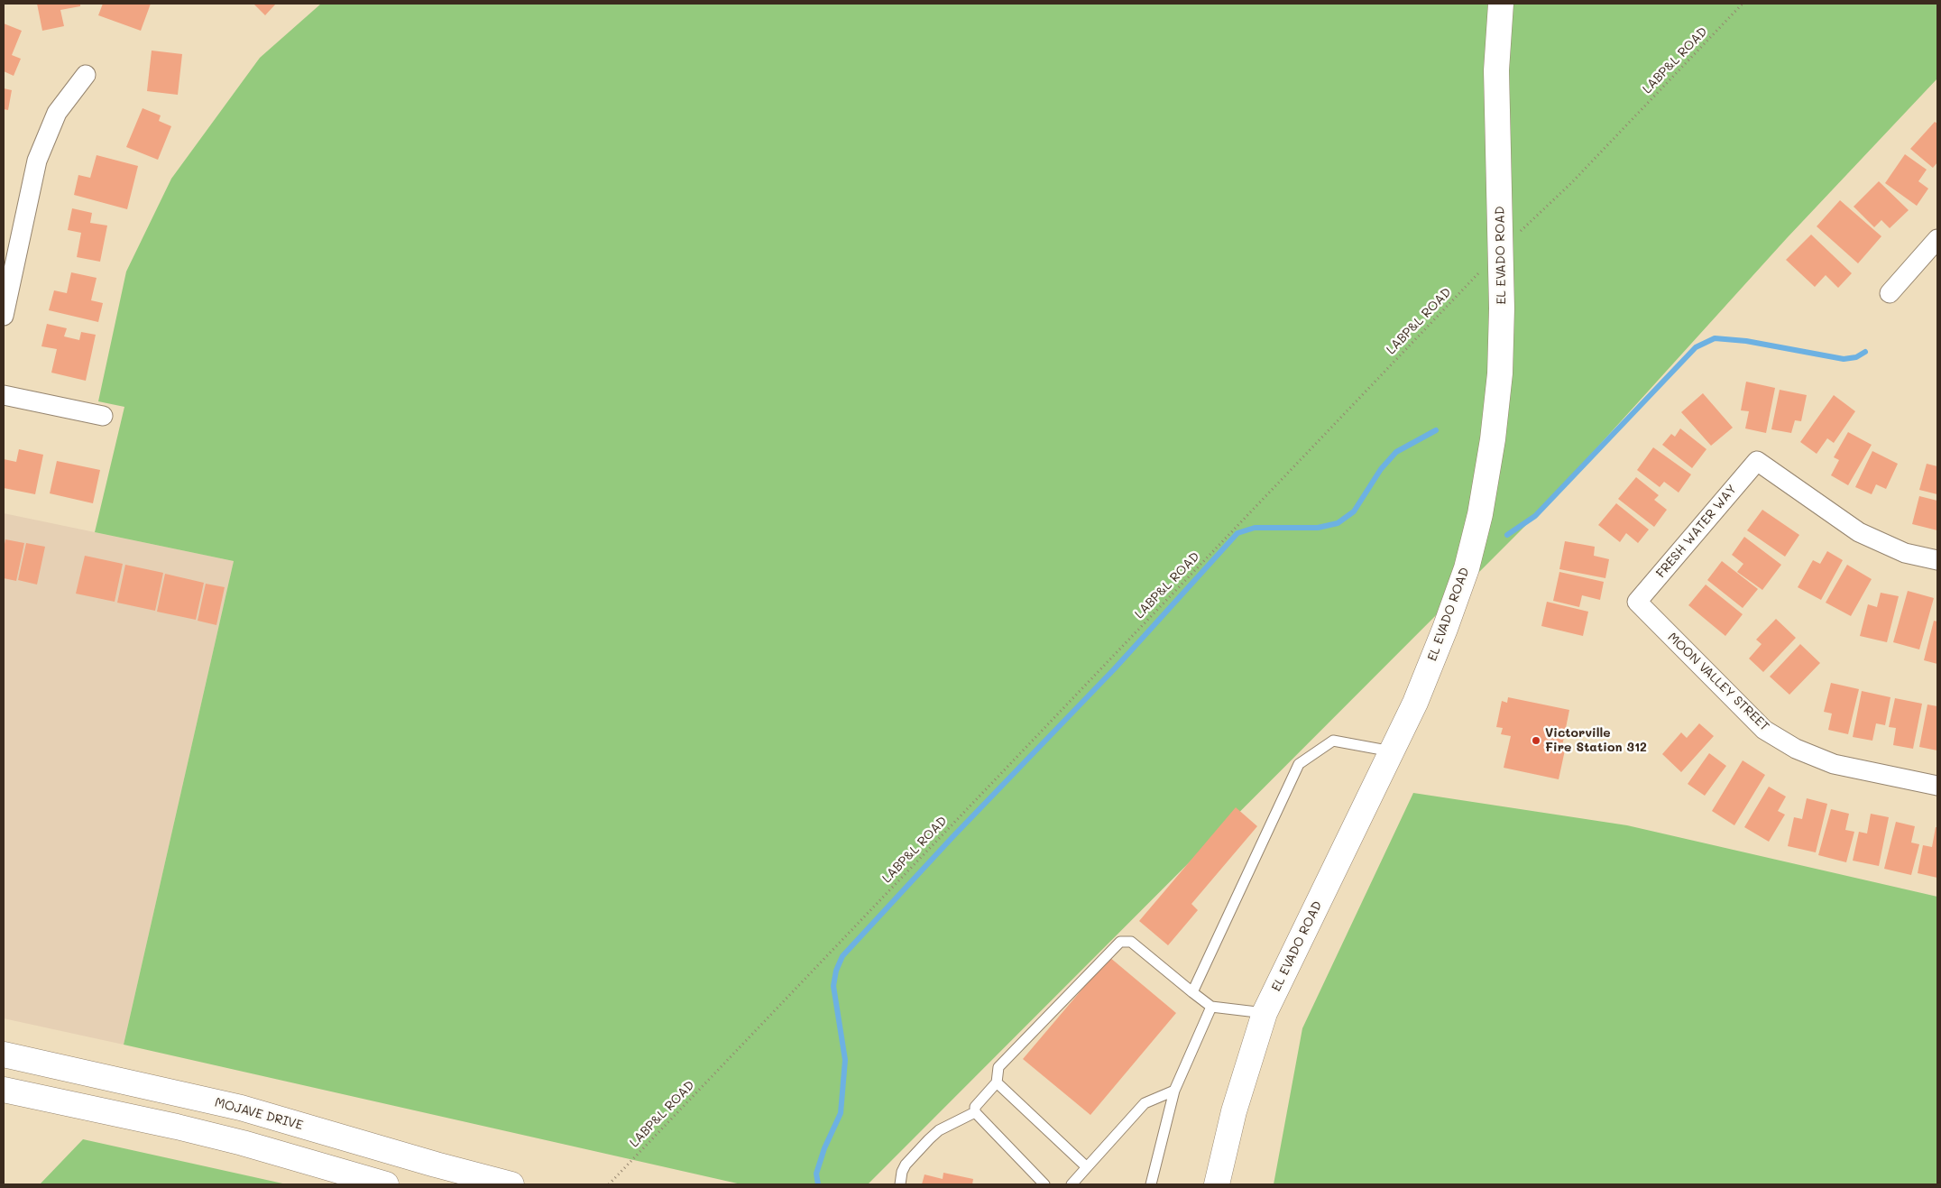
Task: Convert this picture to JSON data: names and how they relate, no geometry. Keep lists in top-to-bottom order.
{
  "streets": {
    "main road": ["EL EVADO ROAD", "MOJAVE DRIVE"],
    "street": ["FRESH WATER WAY", "MOON VALLEY STREET"],
    "path": ["LABP&L ROAD"]
  },
  "crossings": [
    ["LABP&L ROAD", "EL EVADO ROAD"],
    ["FRESH WATER WAY", "MOON VALLEY STREET"]
  ],
  "places": ["Victorville Fire Station 312"]
}
